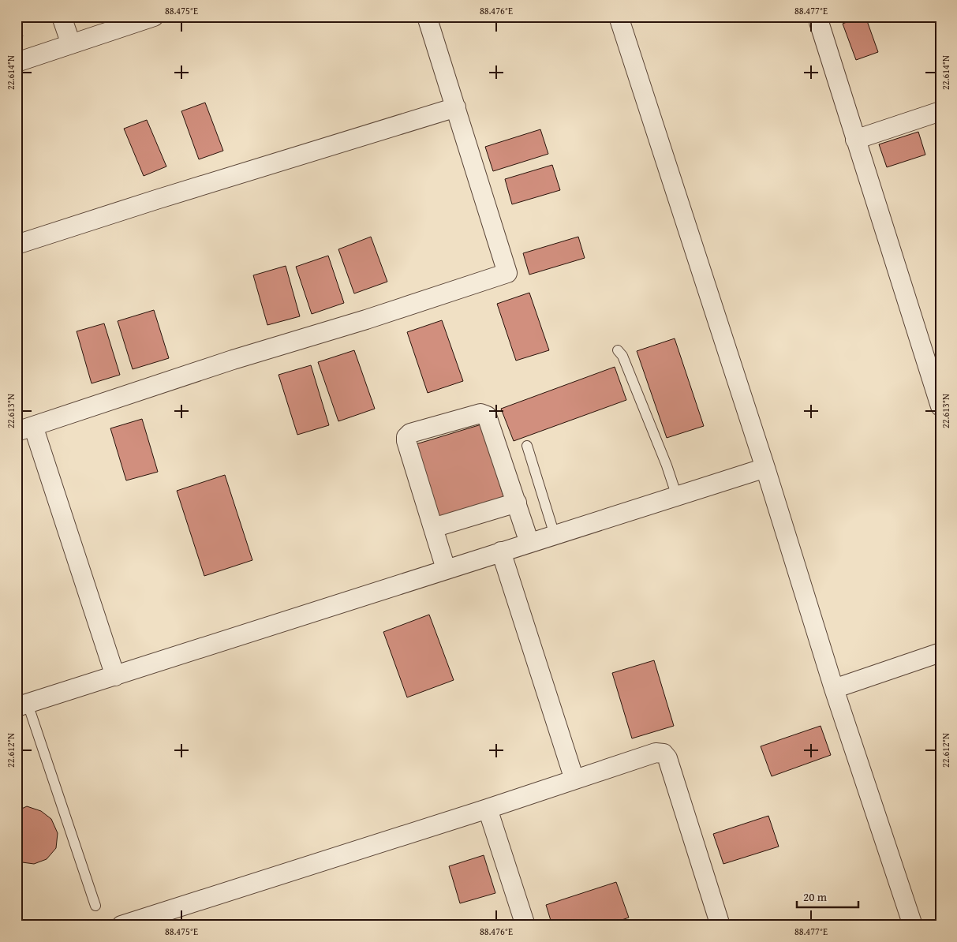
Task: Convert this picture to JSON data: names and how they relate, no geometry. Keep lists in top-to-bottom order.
{
  "scale_bar": "20 m",
  "coordinates": [
    "88.475°E",
    "88.476°E",
    "88.477°E",
    "22.614°N",
    "22.613°N",
    "22.612°N"
  ]
}
